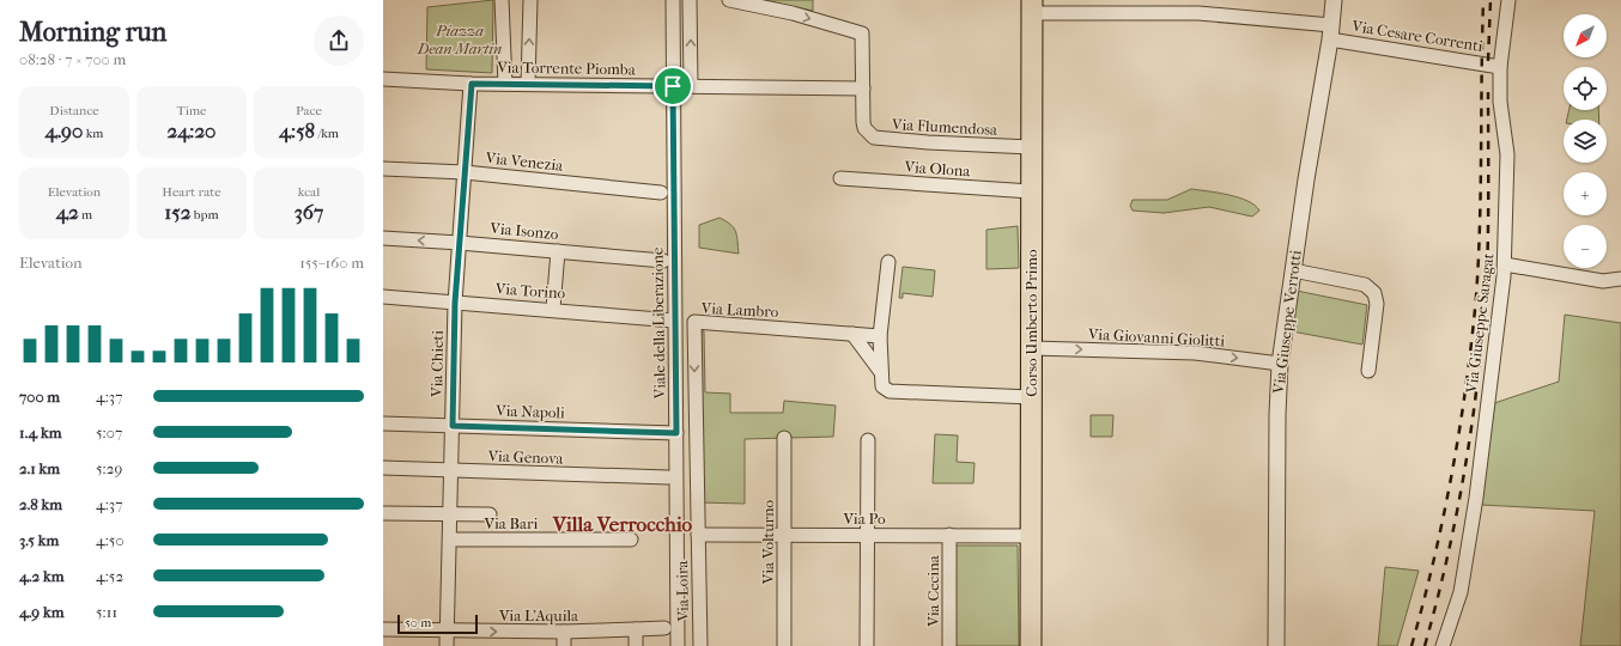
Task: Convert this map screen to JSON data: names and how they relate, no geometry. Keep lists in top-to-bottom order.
{
  "streets": {
    "main road": ["Corso Umberto Primo"],
    "street": [
      "Via Cesare Correnti",
      "Via Torrente Piomba",
      "Via Flumendosa",
      "Via Venezia",
      "Via Olona",
      "Via Isonzo",
      "Via Torino",
      "Via Lambro",
      "Via Giuseppe Verrotti",
      "Viale della Liberazione",
      "Via Giuseppe Saragat",
      "Via Giovanni Giolitti",
      "Via Chieti",
      "Via Napoli",
      "Via Genova",
      "Via Po",
      "Via Bari",
      "Via Volturno",
      "Via Loira",
      "Via Cecina",
      "Via L'Aquila"
    ]
  },
  "crossings": [
    ["Via Cesare Correnti", "Via Giuseppe Verrotti"],
    ["Via Cesare Correnti", "Corso Umberto Primo"],
    ["Via Cesare Correnti", "Via Giuseppe Saragat"],
    ["Via Torrente Piomba", "Via Flumendosa"],
    ["Via Torrente Piomba", "Viale della Liberazione"],
    ["Via Torrente Piomba", "Via Chieti"],
    ["Via Flumendosa", "Corso Umberto Primo"],
    ["Via Venezia", "Via Chieti"],
    ["Via Olona", "Corso Umberto Primo"],
    ["Via Isonzo", "Via Chieti"],
    ["Via Torino", "Viale della Liberazione"],
    ["Via Torino", "Via Chieti"],
    ["Via Lambro", "Via Po"],
    ["Via Lambro", "Via Loira"],
    ["Via Giuseppe Verrotti", "Via Giovanni Giolitti"],
    ["Viale della Liberazione", "Via Napoli"],
    ["Corso Umberto Primo", "Via Giovanni Giolitti"],
    ["Corso Umberto Primo", "Via Po"],
    ["Via Chieti", "Via Napoli"],
    ["Via Chieti", "Via Genova"],
    ["Via Chieti", "Via Bari"],
    ["Via Chieti", "Via L'Aquila"],
    ["Via Po", "Via Volturno"],
    ["Via Po", "Via Loira"],
    ["Via Po", "Via Cecina"]
  ],
  "one_way": ["Via Flumendosa", "Via Giovanni Giolitti"],
  "districts": ["Villa Verrocchio"],
  "parks": ["Piazza Dean Martin"],
  "scale_bar": "50 m",
  "north": "bottom left",
  "page": {
    "heading": ["Morning run", "08:28 · 7 × 700 m"],
    "map_buttons": ["+", "−"],
    "stats": [
      ["Distance", "4.90 km"],
      ["Time", "24:20"],
      ["Pace", "4:58 /km"],
      ["Elevation", "42 m"],
      ["Heart rate", "152 bpm"],
      ["kcal", "367"]
    ],
    "chart": ["Elevation", "155–160 m"],
    "list": [
      {
        "name": "700 m",
        "note": "4:37"
      },
      {
        "name": "1.4 km",
        "note": "5:07"
      },
      {
        "name": "2.1 km",
        "note": "5:29"
      },
      {
        "name": "2.8 km",
        "note": "4:37"
      },
      {
        "name": "3.5 km",
        "note": "4:50"
      },
      {
        "name": "4.2 km",
        "note": "4:52"
      },
      {
        "name": "4.9 km",
        "note": "5:11"
      }
    ],
    "scale": "50 m"
  }
}
